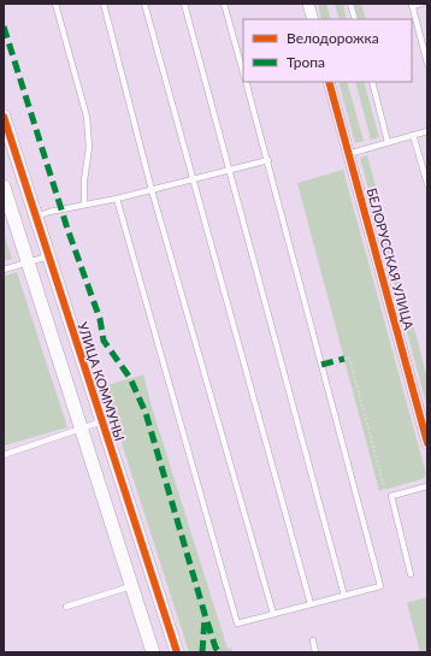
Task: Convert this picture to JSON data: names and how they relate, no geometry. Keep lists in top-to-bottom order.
{
  "streets": {
    "street": ["БЕЛОРУССКАЯ УЛИЦА", "УЛИЦА КОММУНЫ"]
  },
  "legend": ["Велодорожка", "Тропа"]
}
